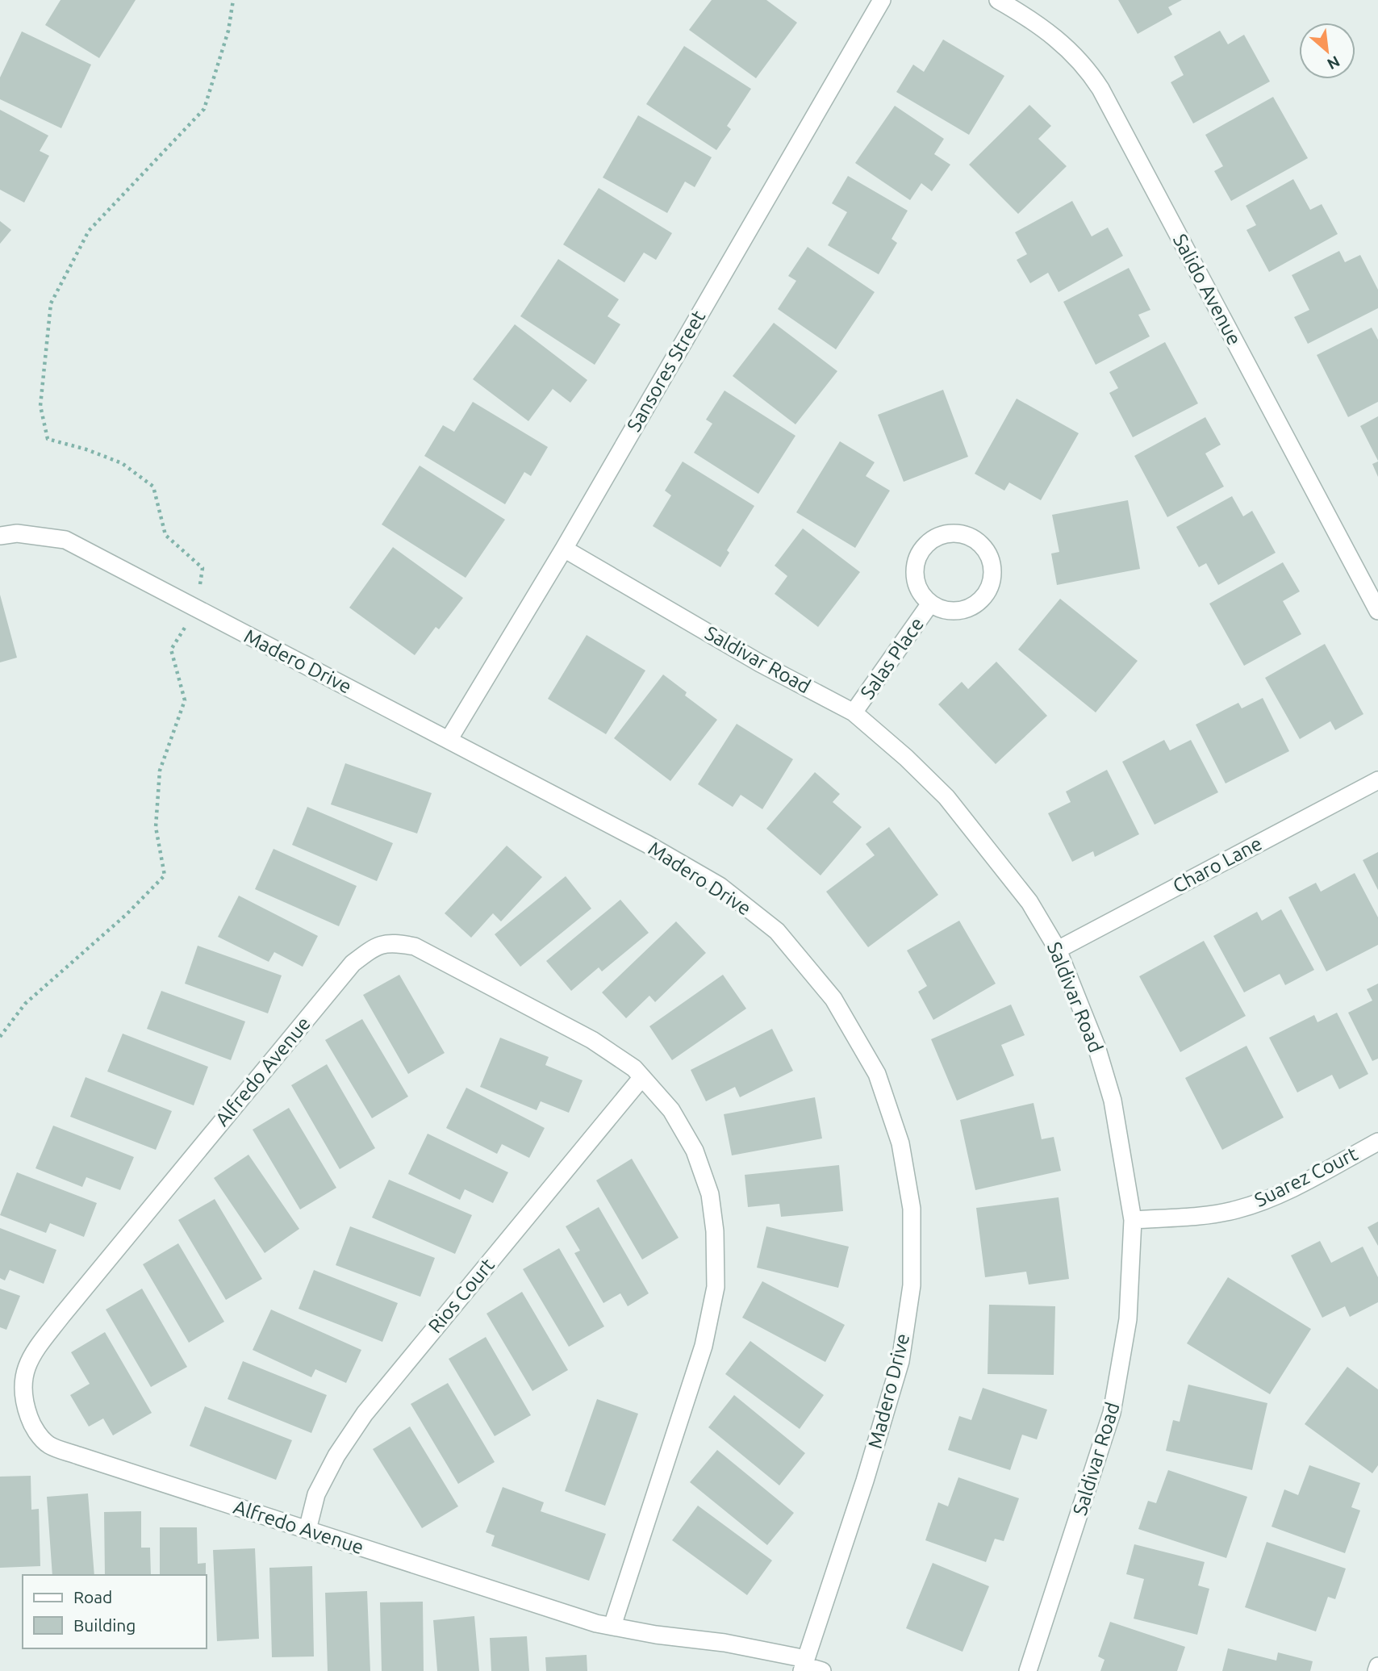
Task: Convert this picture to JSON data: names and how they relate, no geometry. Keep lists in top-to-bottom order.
{
  "streets": {
    "street": [
      "Salido Avenue",
      "Sansores Street",
      "Salas Place",
      "Saldivar Road",
      "Madero Drive",
      "Charo Lane",
      "Alfredo Avenue",
      "Suarez Court",
      "Rios Court"
    ]
  },
  "crossings": [
    ["Sansores Street", "Saldivar Road"],
    ["Sansores Street", "Madero Drive"],
    ["Salas Place", "Saldivar Road"],
    ["Saldivar Road", "Charo Lane"],
    ["Saldivar Road", "Suarez Court"],
    ["Madero Drive", "Alfredo Avenue"],
    ["Alfredo Avenue", "Rios Court"]
  ],
  "legend": ["Road", "Building"],
  "north": "bottom right"
}
